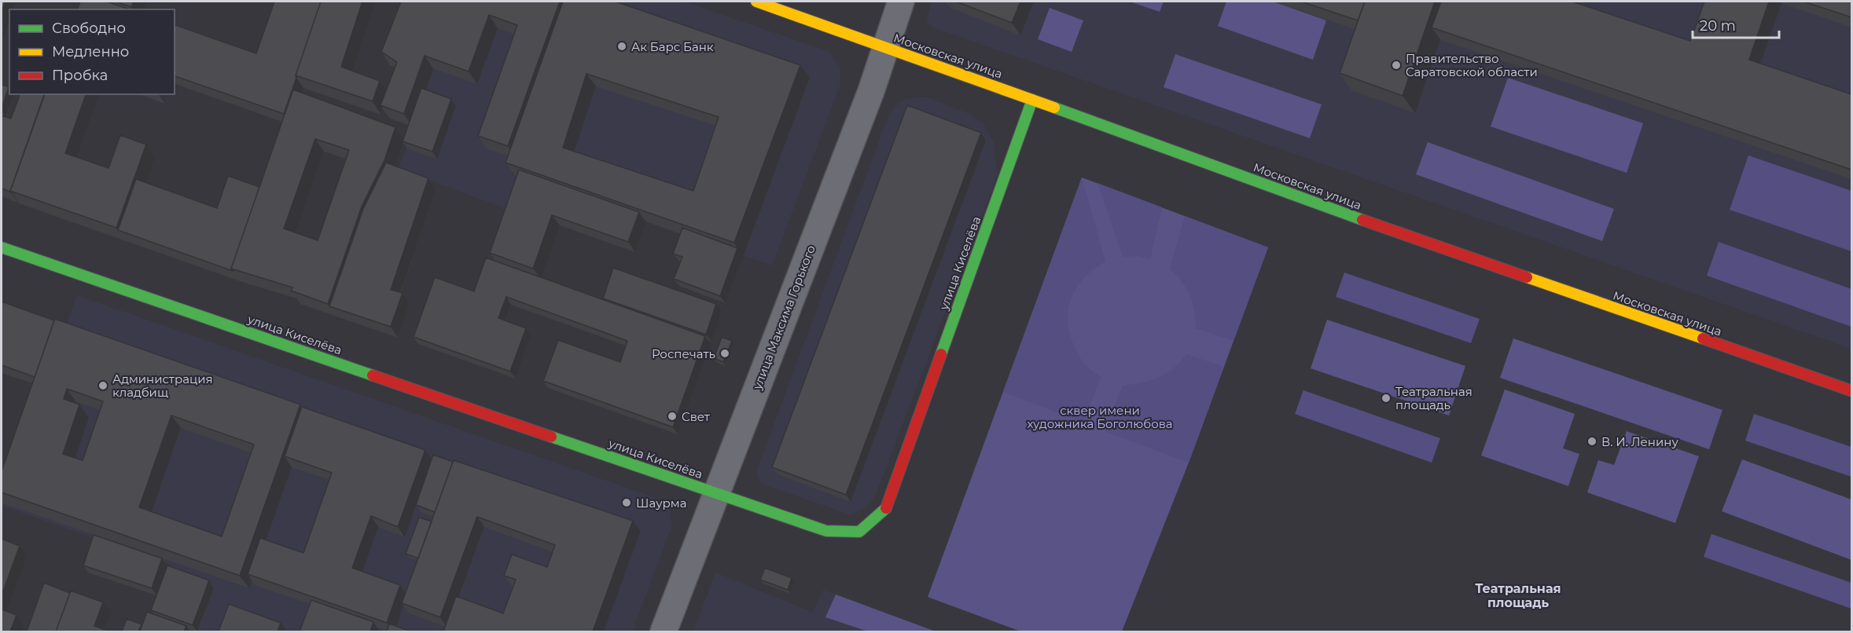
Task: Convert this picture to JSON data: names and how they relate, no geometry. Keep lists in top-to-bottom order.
{
  "streets": {
    "street": ["Московская улица", "улица Киселёва", "улица Максима Горького"]
  },
  "crossings": [
    ["Московская улица", "улица Киселёва"],
    ["Московская улица", "улица Максима Горького"],
    ["улица Киселёва", "улица Максима Горького"]
  ],
  "districts": ["Театральная площадь"],
  "parks": ["сквер имени художника Боголюбова"],
  "places": [
    "Ак Барс Банк",
    "Правительство Саратовской области",
    "Роспечать",
    "Администрация кладбищ",
    "Театральная площадь",
    "Свет",
    "В. И. Ленину",
    "Шаурма"
  ],
  "legend": ["Свободно", "Медленно", "Пробка"],
  "scale_bar": "20 m"
}
